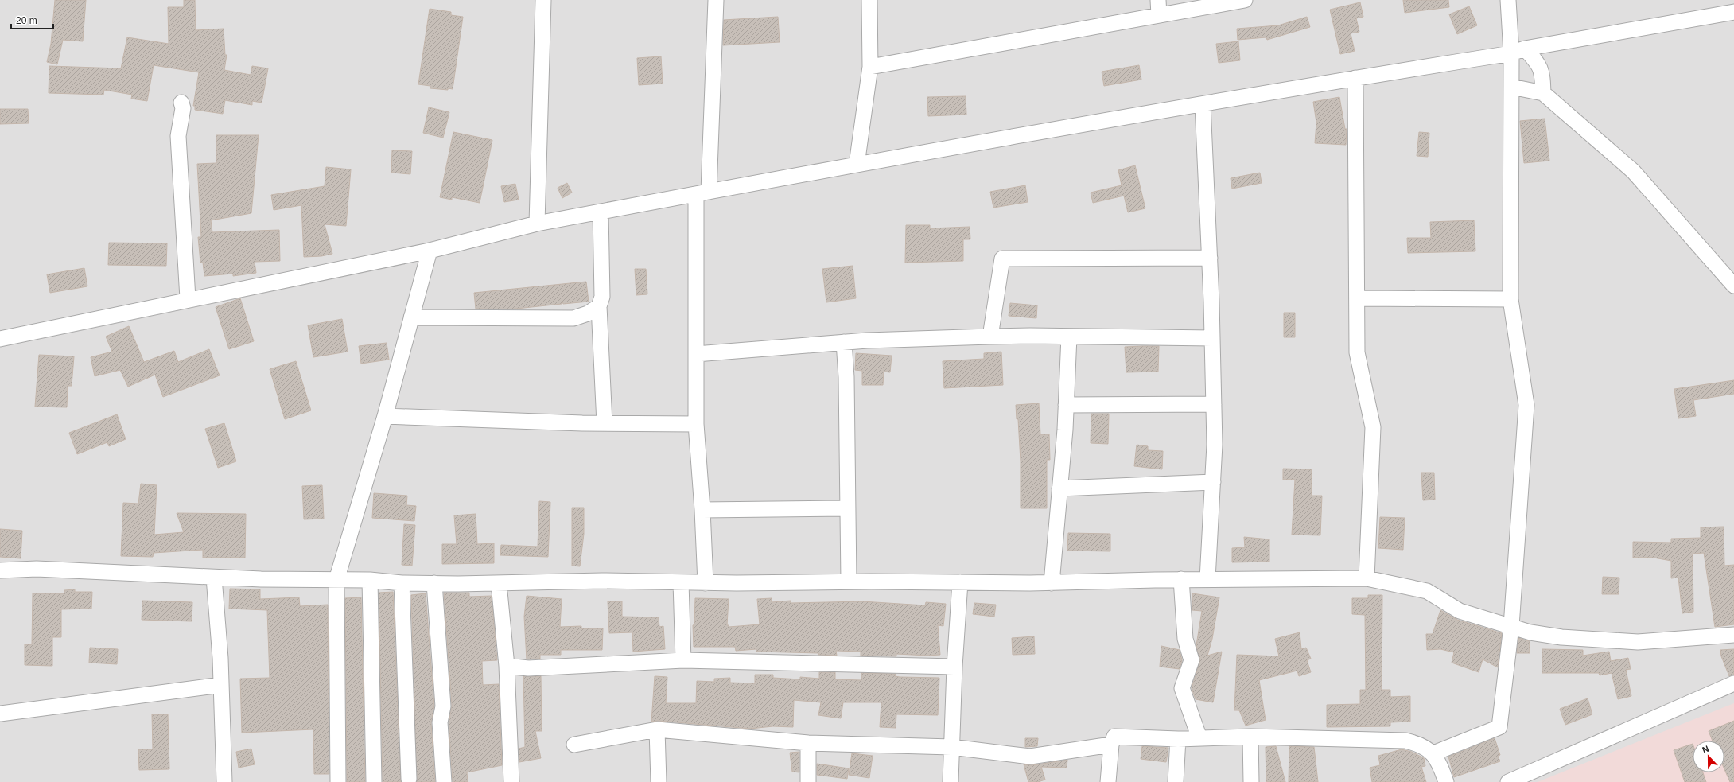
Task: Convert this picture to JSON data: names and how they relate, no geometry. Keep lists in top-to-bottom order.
{
  "scale_bar": "20 m",
  "north": "top"
}
